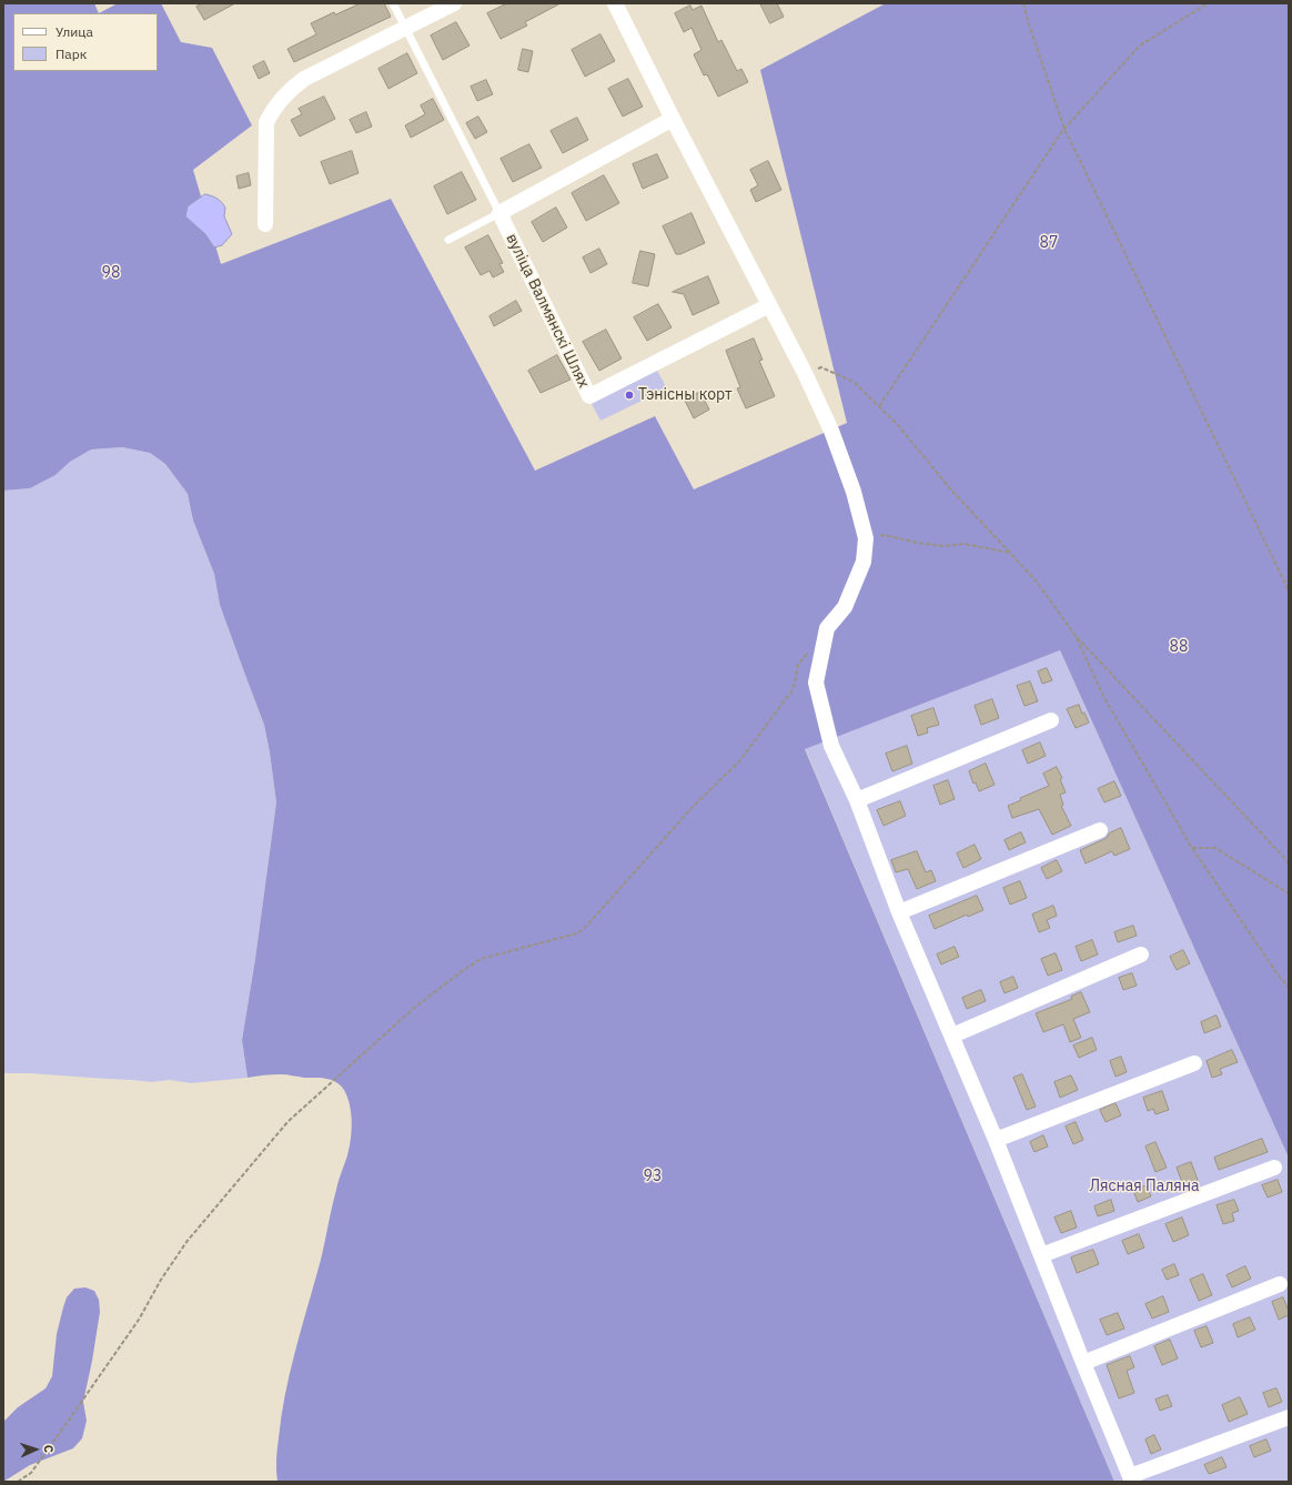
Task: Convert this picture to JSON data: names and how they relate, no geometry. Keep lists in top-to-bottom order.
{
  "streets": {
    "street": ["вуліца Валмянскі Шлях"]
  },
  "parks": [
    "87",
    "98",
    "88",
    "93",
    "Лясная Паляна"
  ],
  "places": ["Тэнісны корт"],
  "legend": ["Улица", "Парк"],
  "north": "right"
}
